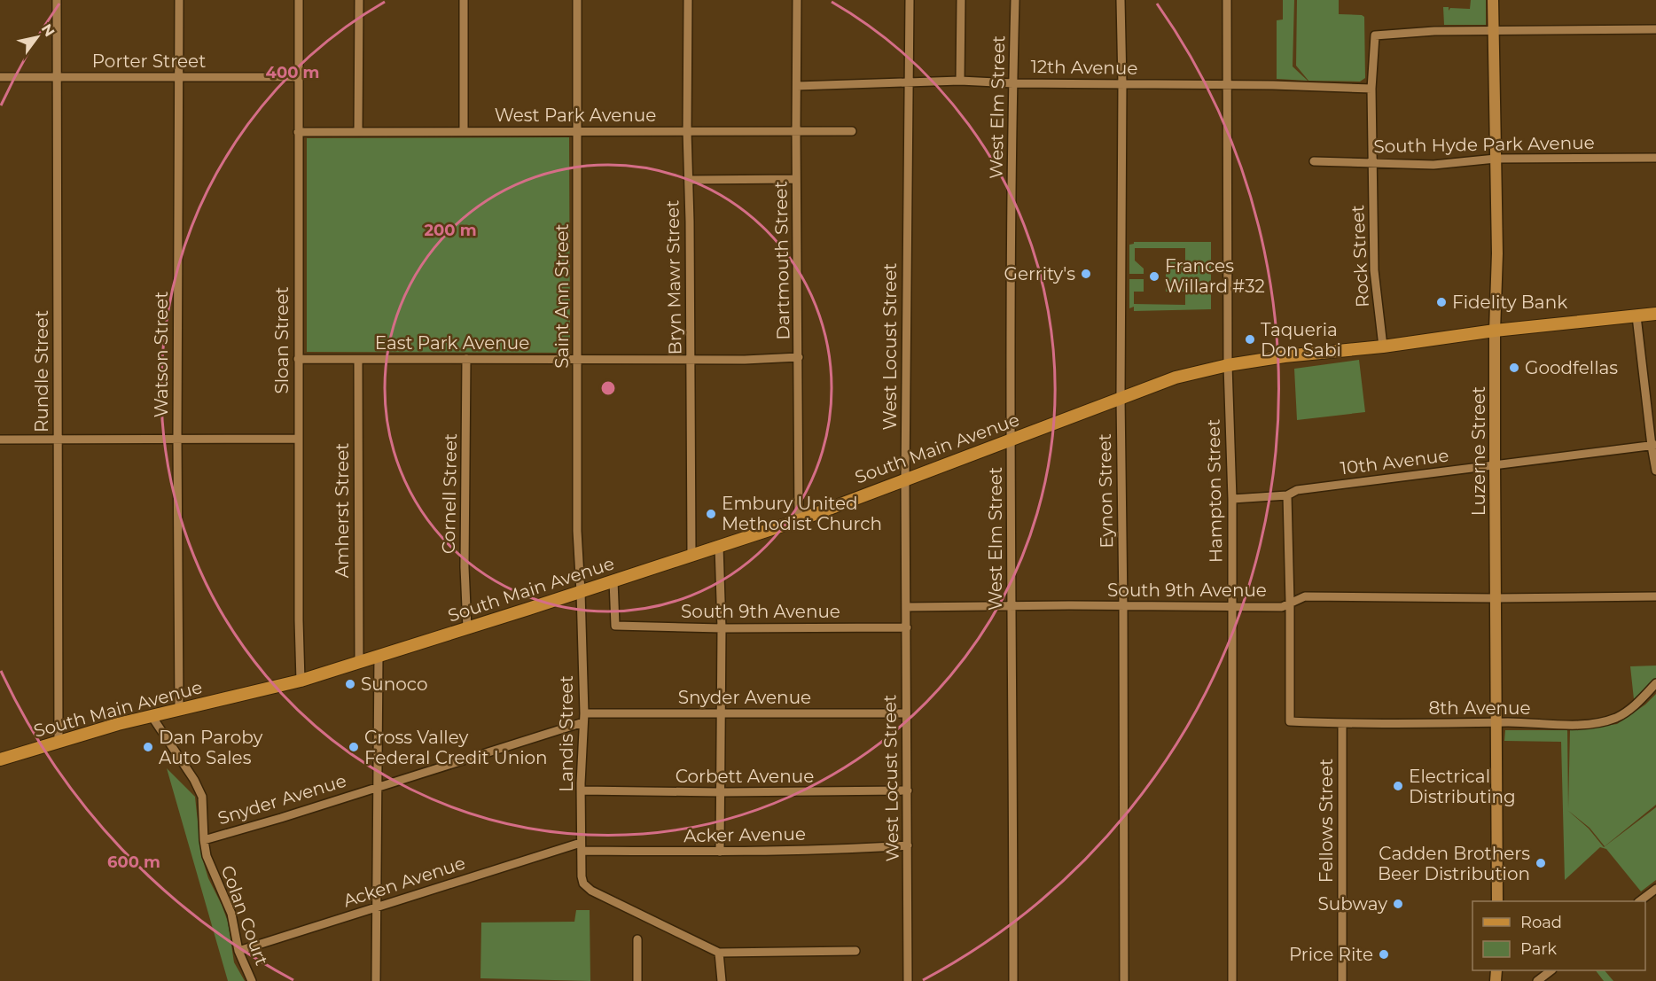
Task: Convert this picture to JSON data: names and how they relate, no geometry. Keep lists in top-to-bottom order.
{
  "streets": {
    "main road": ["South Main Avenue"],
    "street": [
      "Porter Street",
      "12th Avenue",
      "West Elm Street",
      "West Park Avenue",
      "South Hyde Park Avenue",
      "Rock Street",
      "Dartmouth Street",
      "Bryn Mawr Street",
      "Saint Ann Street",
      "Sloan Street",
      "East Park Avenue",
      "West Locust Street",
      "Watson Street",
      "Rundle Street",
      "Luzerne Street",
      "10th Avenue",
      "Eynon Street",
      "Hampton Street",
      "Cornell Street",
      "Amherst Street",
      "South 9th Avenue",
      "Snyder Avenue",
      "8th Avenue",
      "Landis Street",
      "Corbett Avenue",
      "Fellows Street",
      "Acker Avenue",
      "Acken Avenue",
      "Colan Court"
    ]
  },
  "crossings": [
    ["Porter Street", "Sloan Street"],
    ["Porter Street", "Watson Street"],
    ["Porter Street", "Rundle Street"],
    ["12th Avenue", "West Elm Street"],
    ["12th Avenue", "Rock Street"],
    ["12th Avenue", "Dartmouth Street"],
    ["12th Avenue", "West Locust Street"],
    ["12th Avenue", "Eynon Street"],
    ["12th Avenue", "Hampton Street"],
    ["West Elm Street", "South Main Avenue"],
    ["West Elm Street", "South 9th Avenue"],
    ["West Park Avenue", "Dartmouth Street"],
    ["West Park Avenue", "Bryn Mawr Street"],
    ["West Park Avenue", "Saint Ann Street"],
    ["West Park Avenue", "Sloan Street"],
    ["South Hyde Park Avenue", "Rock Street"],
    ["South Hyde Park Avenue", "Luzerne Street"],
    ["Rock Street", "South Main Avenue"],
    ["Rock Street", "Luzerne Street"],
    ["Dartmouth Street", "East Park Avenue"],
    ["Dartmouth Street", "South Main Avenue"],
    ["Bryn Mawr Street", "East Park Avenue"],
    ["Bryn Mawr Street", "South Main Avenue"],
    ["Saint Ann Street", "East Park Avenue"],
    ["Saint Ann Street", "South Main Avenue"],
    ["Saint Ann Street", "Landis Street"],
    ["Sloan Street", "East Park Avenue"],
    ["Sloan Street", "South Main Avenue"],
    ["East Park Avenue", "Cornell Street"],
    ["East Park Avenue", "Amherst Street"],
    ["West Locust Street", "South Main Avenue"],
    ["West Locust Street", "South 9th Avenue"],
    ["West Locust Street", "Snyder Avenue"],
    ["West Locust Street", "Corbett Avenue"],
    ["West Locust Street", "Acker Avenue"],
    ["Watson Street", "South Main Avenue"],
    ["Rundle Street", "South Main Avenue"],
    ["South Main Avenue", "Luzerne Street"],
    ["South Main Avenue", "Eynon Street"],
    ["South Main Avenue", "Hampton Street"],
    ["South Main Avenue", "Cornell Street"],
    ["South Main Avenue", "Amherst Street"],
    ["South Main Avenue", "South 9th Avenue"],
    ["South Main Avenue", "Landis Street"],
    ["South Main Avenue", "Colan Court"],
    ["Luzerne Street", "10th Avenue"],
    ["Luzerne Street", "South 9th Avenue"],
    ["Luzerne Street", "8th Avenue"],
    ["10th Avenue", "Hampton Street"],
    ["Eynon Street", "South 9th Avenue"],
    ["Hampton Street", "South 9th Avenue"],
    ["South 9th Avenue", "8th Avenue"],
    ["Snyder Avenue", "Landis Street"],
    ["Snyder Avenue", "Colan Court"],
    ["8th Avenue", "Fellows Street"],
    ["Landis Street", "Corbett Avenue"],
    ["Landis Street", "Acker Avenue"],
    ["Landis Street", "Acken Avenue"],
    ["Acker Avenue", "Acken Avenue"],
    ["Acken Avenue", "Colan Court"]
  ],
  "places": [
    "Gerrity's",
    "Frances Willard #32",
    "Fidelity Bank",
    "Taqueria Don Sabi",
    "Goodfellas",
    "Embury United Methodist Church",
    "Sunoco",
    "Dan Paroby Auto Sales",
    "Cross Valley Federal Credit Union",
    "Electrical Distributing",
    "Cadden Brothers Beer Distribution",
    "Subway",
    "Price Rite"
  ],
  "legend": ["Road", "Park"],
  "north": "top right",
  "rings": ["400 m", "200 m", "600 m"]
}
